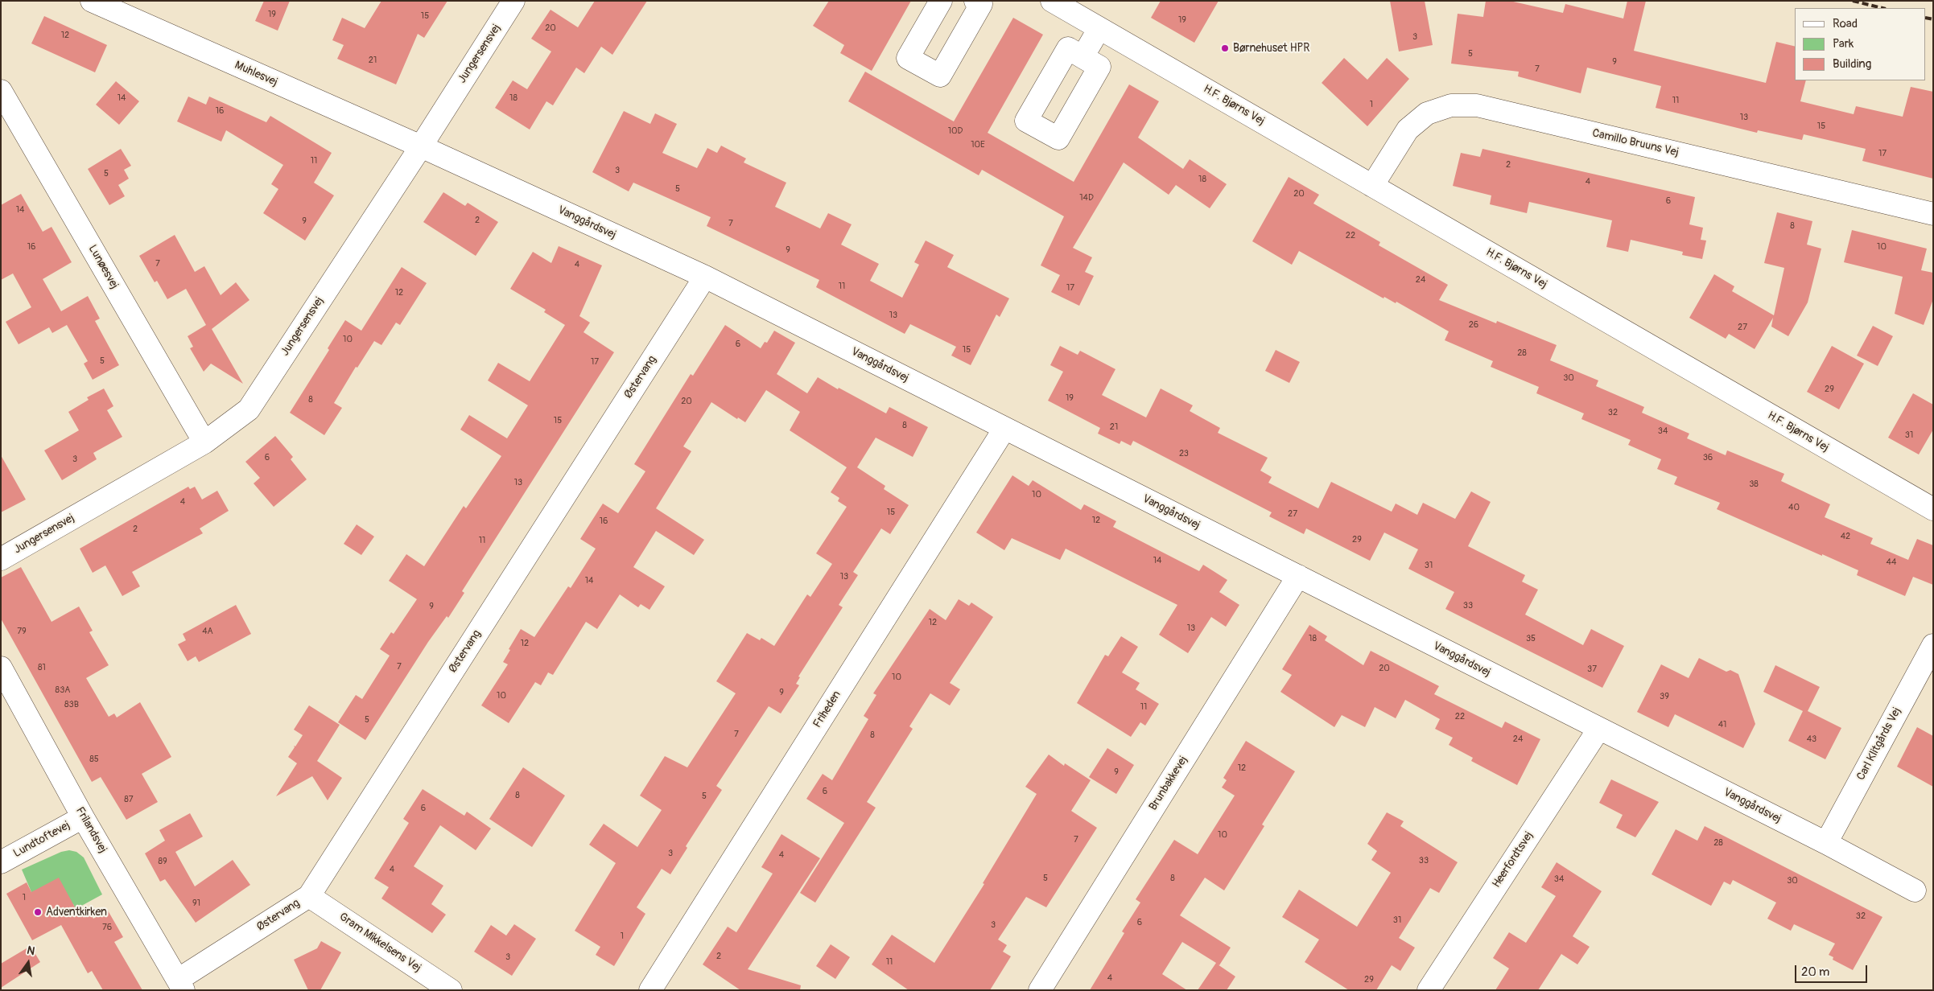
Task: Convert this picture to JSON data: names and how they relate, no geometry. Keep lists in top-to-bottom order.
{
  "streets": {
    "street": [
      "Jungersensvej",
      "Muhlesvej",
      "H.F. Bjørns Vej",
      "Camillo Bruuns Vej",
      "Vanggårdsvej",
      "Lunøesvej",
      "Østervang",
      "Friheden",
      "Carl Klitgårds Vej",
      "Brunbakkevej",
      "Frilandsvej",
      "Lundtoftevej",
      "Heerfordtsvej",
      "Gram Mikkelsens Vej"
    ]
  },
  "crossings": [
    ["Jungersensvej", "Muhlesvej"],
    ["Jungersensvej", "Vanggårdsvej"],
    ["Jungersensvej", "Lunøesvej"],
    ["Muhlesvej", "Vanggårdsvej"],
    ["H.F. Bjørns Vej", "Camillo Bruuns Vej"],
    ["Vanggårdsvej", "Østervang"],
    ["Vanggårdsvej", "Friheden"],
    ["Vanggårdsvej", "Carl Klitgårds Vej"],
    ["Vanggårdsvej", "Brunbakkevej"],
    ["Vanggårdsvej", "Heerfordtsvej"],
    ["Østervang", "Frilandsvej"],
    ["Østervang", "Gram Mikkelsens Vej"],
    ["Frilandsvej", "Lundtoftevej"]
  ],
  "places": ["Børnehuset HPR", "Adventkirken"],
  "house_numbers": [
    "19",
    "15",
    "19",
    "20",
    "12",
    "3",
    "5",
    "21",
    "9",
    "7",
    "14",
    "18",
    "11",
    "1",
    "16",
    "13",
    "15",
    "10D",
    "10E",
    "17",
    "11",
    "2",
    "3",
    "5",
    "18",
    "4",
    "5",
    "20",
    "14D",
    "6",
    "14",
    "2",
    "9",
    "7",
    "8",
    "22",
    "16",
    "10",
    "9",
    "7",
    "4",
    "24",
    "11",
    "17",
    "12",
    "13",
    "26",
    "27",
    "10",
    "6",
    "15",
    "28",
    "5",
    "17",
    "30",
    "29",
    "19",
    "8",
    "20",
    "32",
    "15",
    "8",
    "21",
    "34",
    "31",
    "23",
    "6",
    "36",
    "3",
    "13",
    "38",
    "10",
    "4",
    "40",
    "15",
    "27",
    "12",
    "16",
    "2",
    "42",
    "29",
    "11",
    "14",
    "44",
    "31",
    "13",
    "14",
    "33",
    "9",
    "12",
    "13",
    "79",
    "4A",
    "18",
    "35",
    "12",
    "7",
    "81",
    "20",
    "37",
    "10",
    "83A",
    "9",
    "10",
    "39",
    "83B",
    "11",
    "22",
    "5",
    "41",
    "7",
    "8",
    "24",
    "43",
    "85",
    "12",
    "9",
    "6",
    "8",
    "5",
    "87",
    "6",
    "10",
    "7",
    "28",
    "3",
    "4",
    "33",
    "89",
    "4",
    "5",
    "8",
    "34",
    "30",
    "1",
    "91",
    "32",
    "31",
    "6",
    "3",
    "76",
    "1",
    "2",
    "3",
    "11",
    "4",
    "29"
  ],
  "legend": ["Road", "Park", "Building"],
  "scale_bar": "20 m",
  "north": "top"
}
